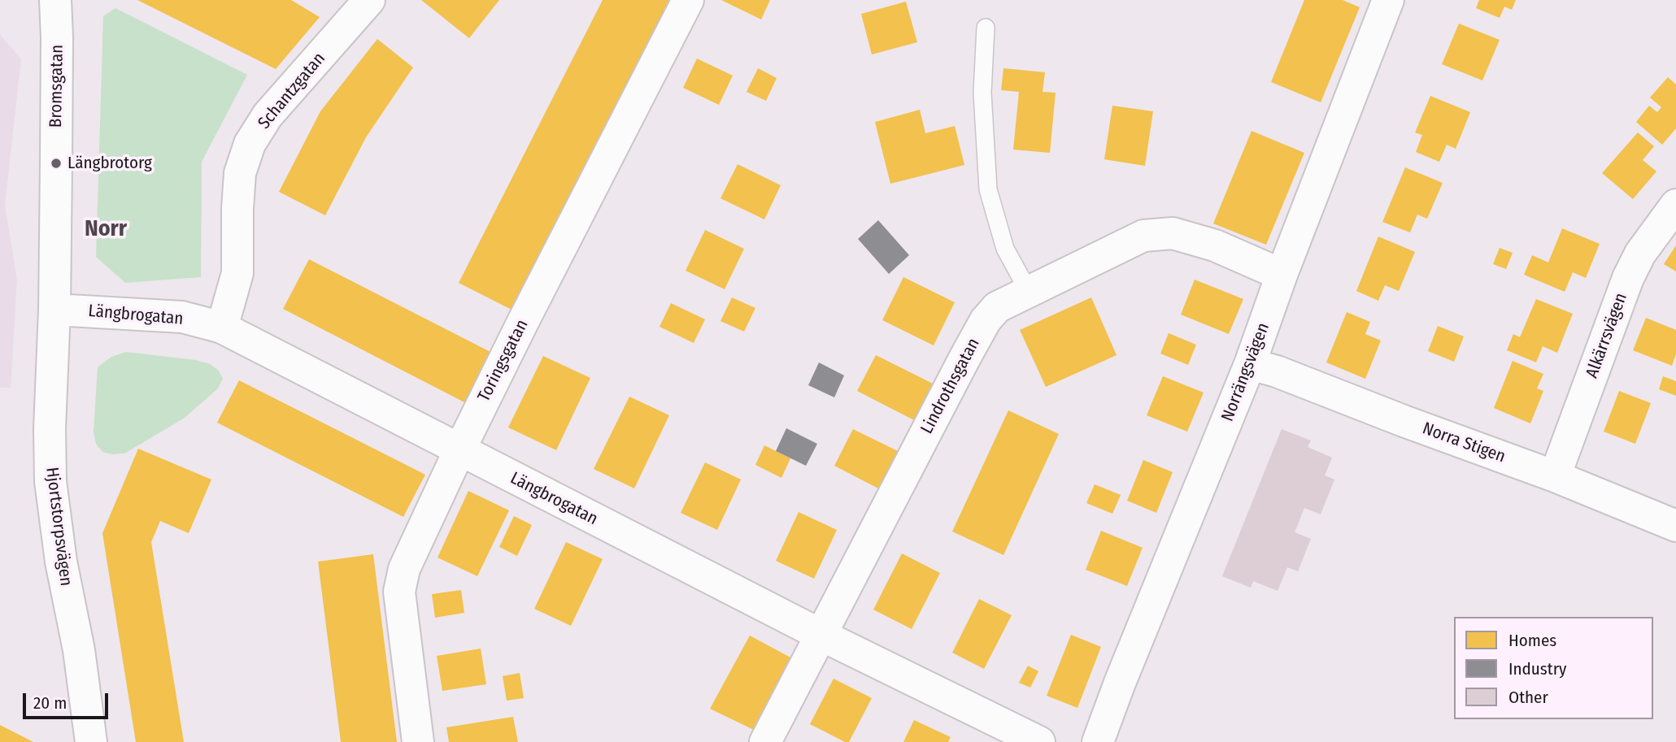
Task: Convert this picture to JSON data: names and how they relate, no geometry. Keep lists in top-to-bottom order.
{
  "streets": {
    "street": [
      "Bromsgatan",
      "Schantzgatan",
      "Längbrogatan",
      "Alkärrsvägen",
      "Toringsgatan",
      "Norrängsvägen",
      "Lindrothsgatan",
      "Norra Stigen",
      "Hjortstorpsvägen"
    ]
  },
  "crossings": [
    ["Bromsgatan", "Längbrogatan"],
    ["Bromsgatan", "Hjortstorpsvägen"],
    ["Schantzgatan", "Längbrogatan"],
    ["Längbrogatan", "Toringsgatan"],
    ["Längbrogatan", "Lindrothsgatan"],
    ["Längbrogatan", "Hjortstorpsvägen"],
    ["Alkärrsvägen", "Norra Stigen"],
    ["Norrängsvägen", "Lindrothsgatan"],
    ["Norrängsvägen", "Norra Stigen"]
  ],
  "districts": ["Norr"],
  "places": ["Längbrotorg"],
  "legend": ["Homes", "Industry", "Other"],
  "scale_bar": "20 m"
}
